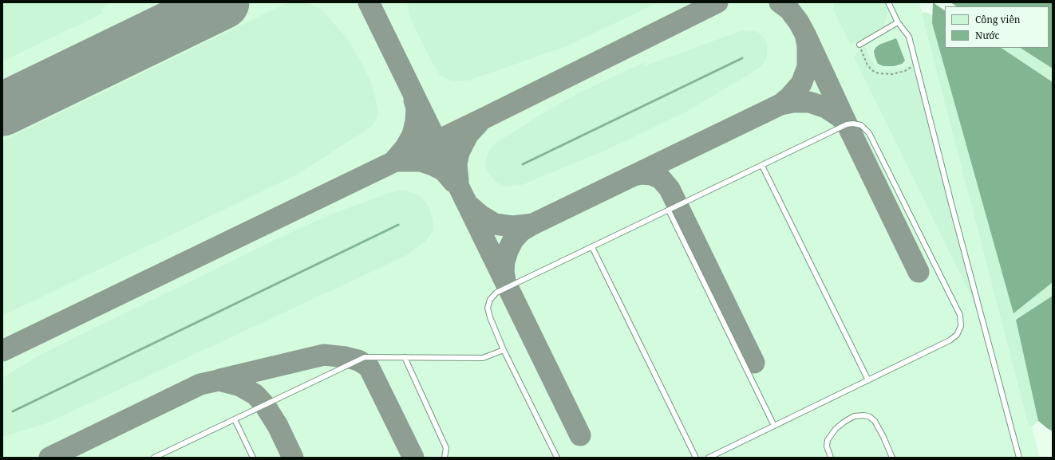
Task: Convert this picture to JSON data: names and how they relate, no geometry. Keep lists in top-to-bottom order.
{
  "legend": ["Công viên", "Nước"]
}
